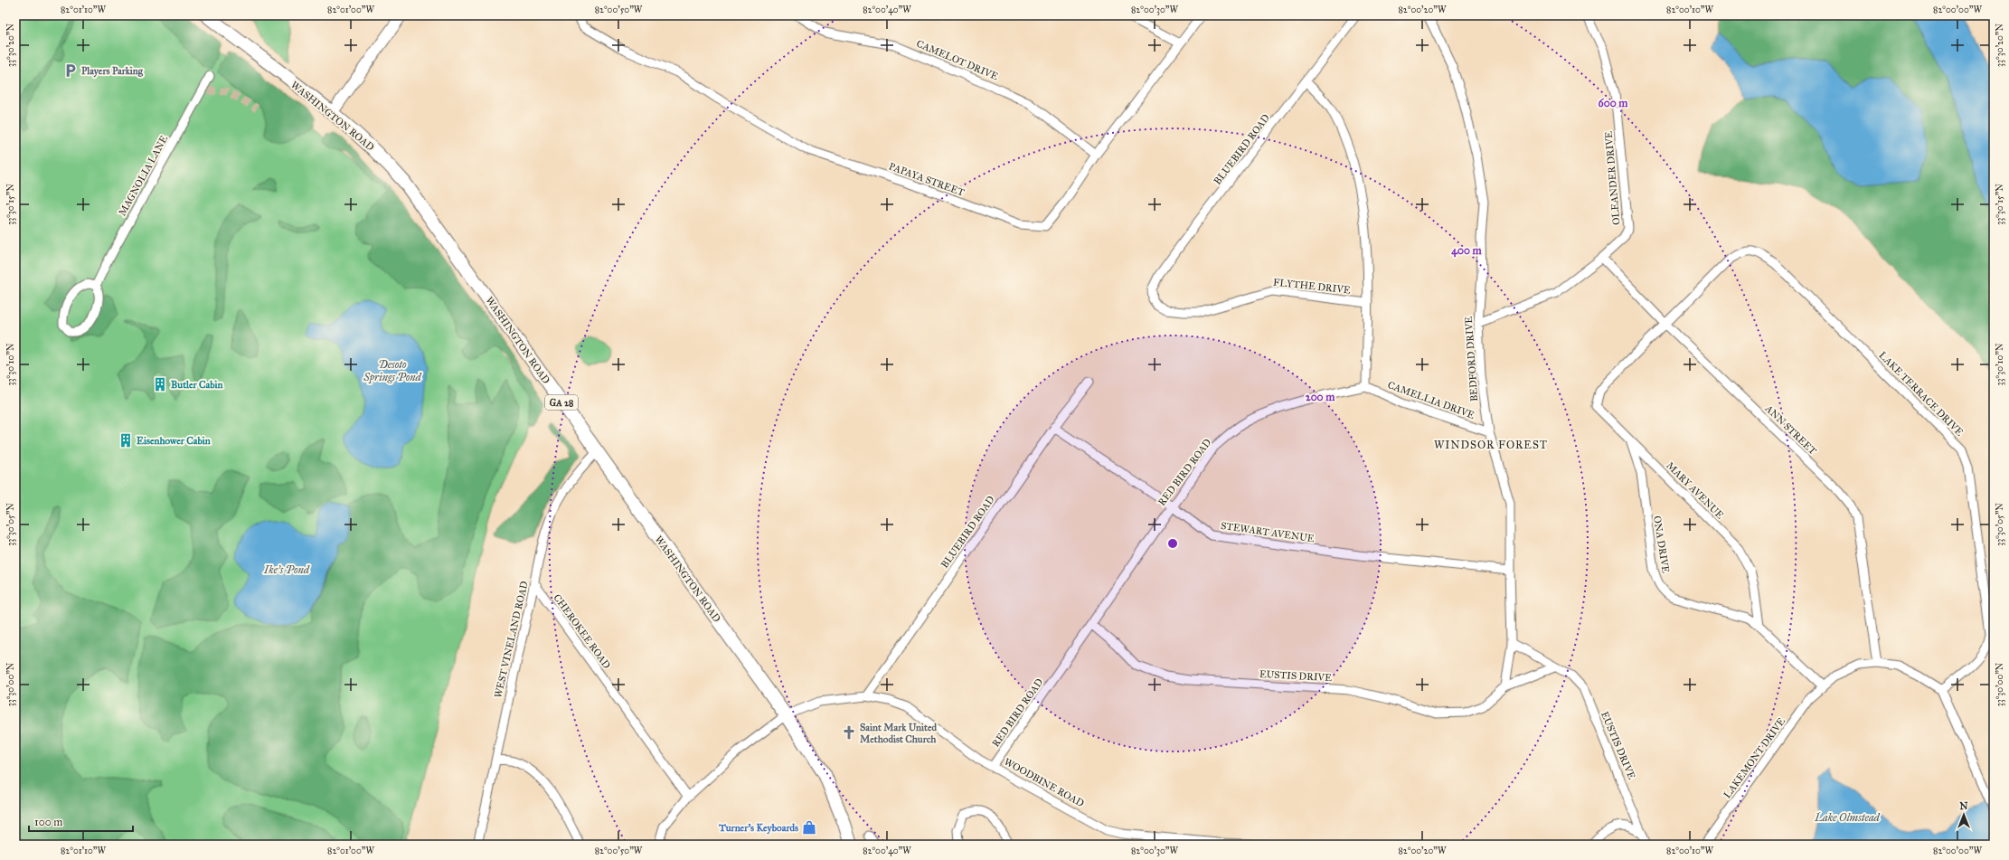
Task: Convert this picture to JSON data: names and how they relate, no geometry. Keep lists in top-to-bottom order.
{
  "streets": {
    "main road": ["WASHINGTON ROAD", "GA 28"],
    "street": [
      "CAMELOT DRIVE",
      "BLUEBIRD ROAD",
      "MAGNOLIA LANE",
      "OLEANDER DRIVE",
      "PAPAYA STREET",
      "FLYTHE DRIVE",
      "BEDFORD DRIVE",
      "LAKE TERRACE DRIVE",
      "CAMELLIA DRIVE",
      "ANN STREET",
      "RED BIRD ROAD",
      "MARY AVENUE",
      "STEWART AVENUE",
      "ONA DRIVE",
      "CHEROKEE ROAD",
      "WEST VINELAND ROAD",
      "EUSTIS DRIVE",
      "LAKEMONT DRIVE",
      "WOODBINE ROAD"
    ]
  },
  "crossings": [
    ["CAMELOT DRIVE", "PAPAYA STREET"],
    ["WASHINGTON ROAD", "WEST VINELAND ROAD"],
    ["WASHINGTON ROAD", "WOODBINE ROAD"],
    ["BLUEBIRD ROAD", "FLYTHE DRIVE"],
    ["BLUEBIRD ROAD", "STEWART AVENUE"],
    ["BLUEBIRD ROAD", "WOODBINE ROAD"],
    ["OLEANDER DRIVE", "BEDFORD DRIVE"],
    ["OLEANDER DRIVE", "ANN STREET"],
    ["BEDFORD DRIVE", "CAMELLIA DRIVE"],
    ["BEDFORD DRIVE", "STEWART AVENUE"],
    ["BEDFORD DRIVE", "EUSTIS DRIVE"],
    ["LAKE TERRACE DRIVE", "ANN STREET"],
    ["LAKE TERRACE DRIVE", "MARY AVENUE"],
    ["LAKE TERRACE DRIVE", "LAKEMONT DRIVE"],
    ["CAMELLIA DRIVE", "RED BIRD ROAD"],
    ["ANN STREET", "MARY AVENUE"],
    ["ANN STREET", "LAKEMONT DRIVE"],
    ["RED BIRD ROAD", "STEWART AVENUE"],
    ["RED BIRD ROAD", "EUSTIS DRIVE"],
    ["RED BIRD ROAD", "WOODBINE ROAD"],
    ["MARY AVENUE", "ONA DRIVE"],
    ["CHEROKEE ROAD", "WEST VINELAND ROAD"],
    ["CHEROKEE ROAD", "WOODBINE ROAD"]
  ],
  "districts": ["WINDSOR FOREST"],
  "water": ["Desoto Springs Pond", "Ike's Pond", "Lake Olmstead"],
  "places": {
    "parking": ["Players Parking"],
    "building": ["Butler Cabin", "Eisenhower Cabin"],
    "church": ["Saint Mark United Methodist Church"],
    "shop": ["Turner's Keyboards"]
  },
  "scale_bar": "100 m",
  "north": "top",
  "coordinates": [
    "82°01'10\"W",
    "82°01'00\"W",
    "82°00'50\"W",
    "82°00'40\"W",
    "82°00'30\"W",
    "82°00'20\"W",
    "82°00'10\"W",
    "82°00'00\"W",
    "33°30'20\"N",
    "33°30'15\"N",
    "33°30'10\"N",
    "33°30'05\"N",
    "33°30'00\"N"
  ],
  "rings": ["600 m", "400 m", "200 m"]
}
